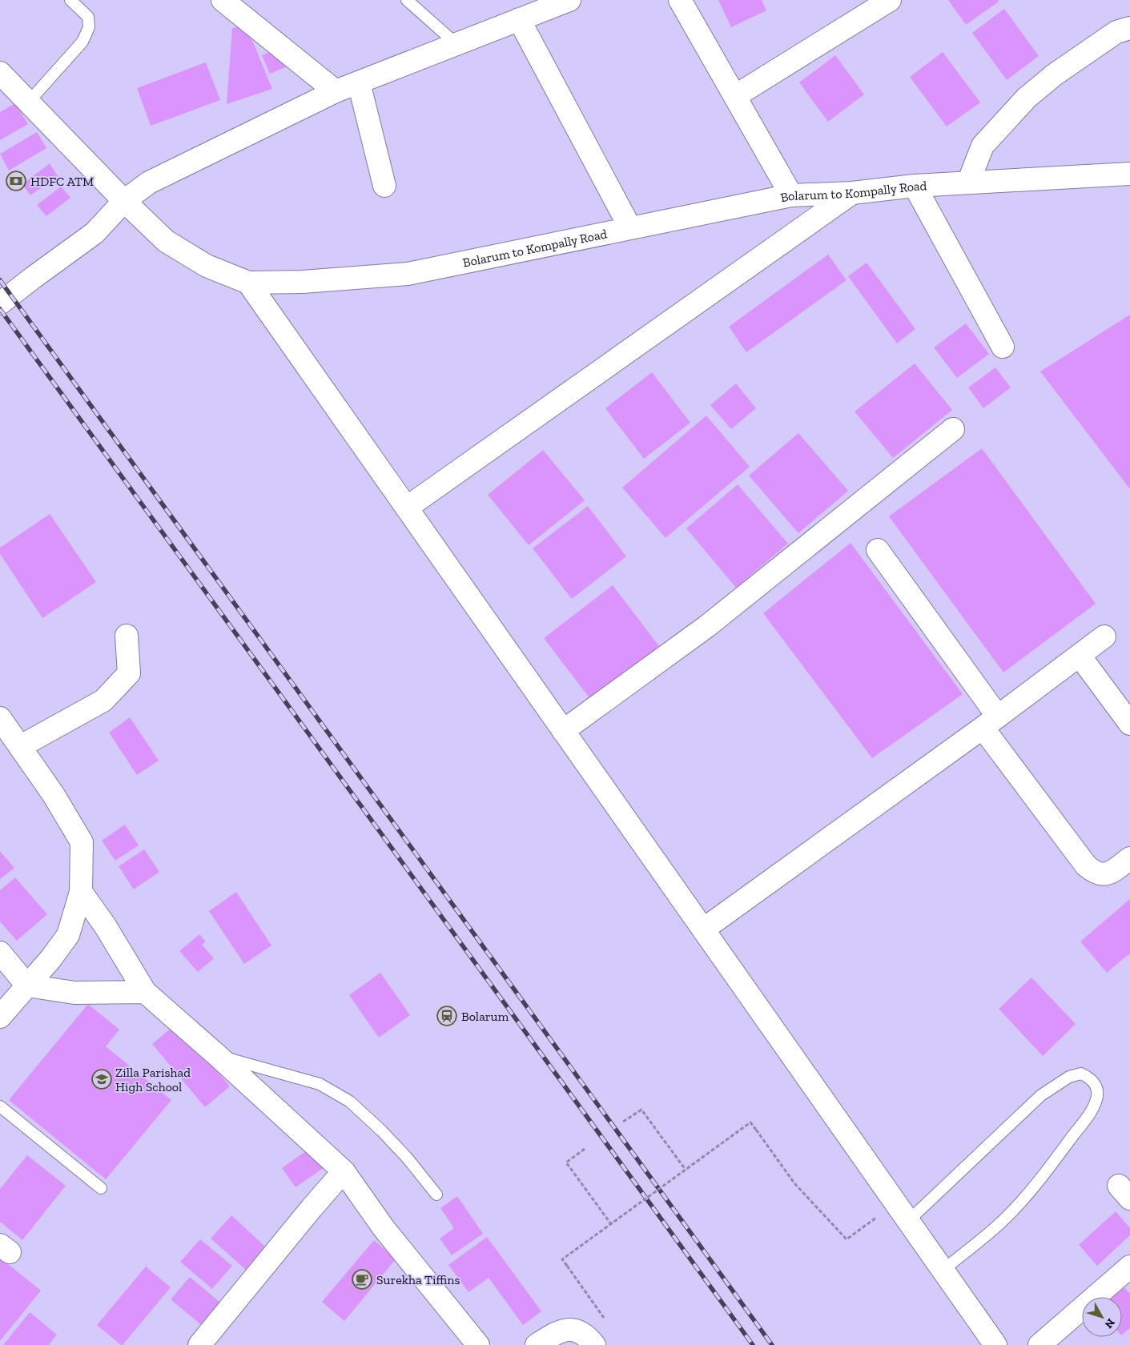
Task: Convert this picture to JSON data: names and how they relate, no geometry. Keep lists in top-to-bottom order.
{
  "streets": {
    "street": ["Bolarum to Kompally Road"]
  },
  "places": {
    "bank": ["HDFC ATM"],
    "station": ["Bolarum"],
    "school or university": ["Zilla Parishad High School"],
    "cafe": ["Surekha Tiffins"]
  },
  "north": "bottom right"
}
